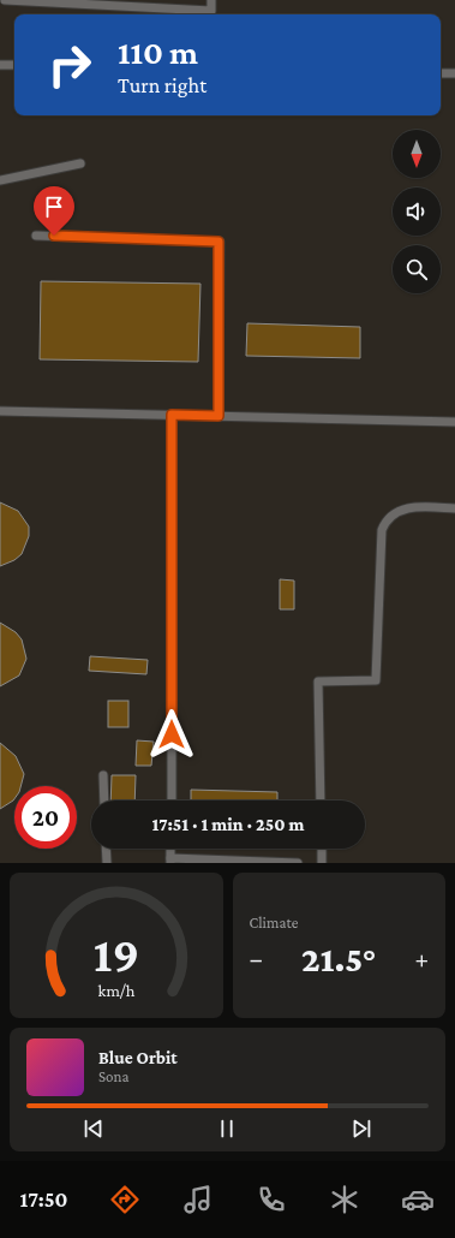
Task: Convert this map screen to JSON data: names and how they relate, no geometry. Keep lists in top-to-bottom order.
{
  "north": "bottom",
  "page": {
    "turn": ["110 m", "Turn right"],
    "limit": "20",
    "trip": "17:51 · 1 min · 250 m",
    "tile": "Climate",
    "heat": ["−", "21.5°", "+"],
    "song": ["Blue Orbit", "Sona"],
    "tabs": "17:50",
    "gauge": ["19", "km/h"]
  }
}
